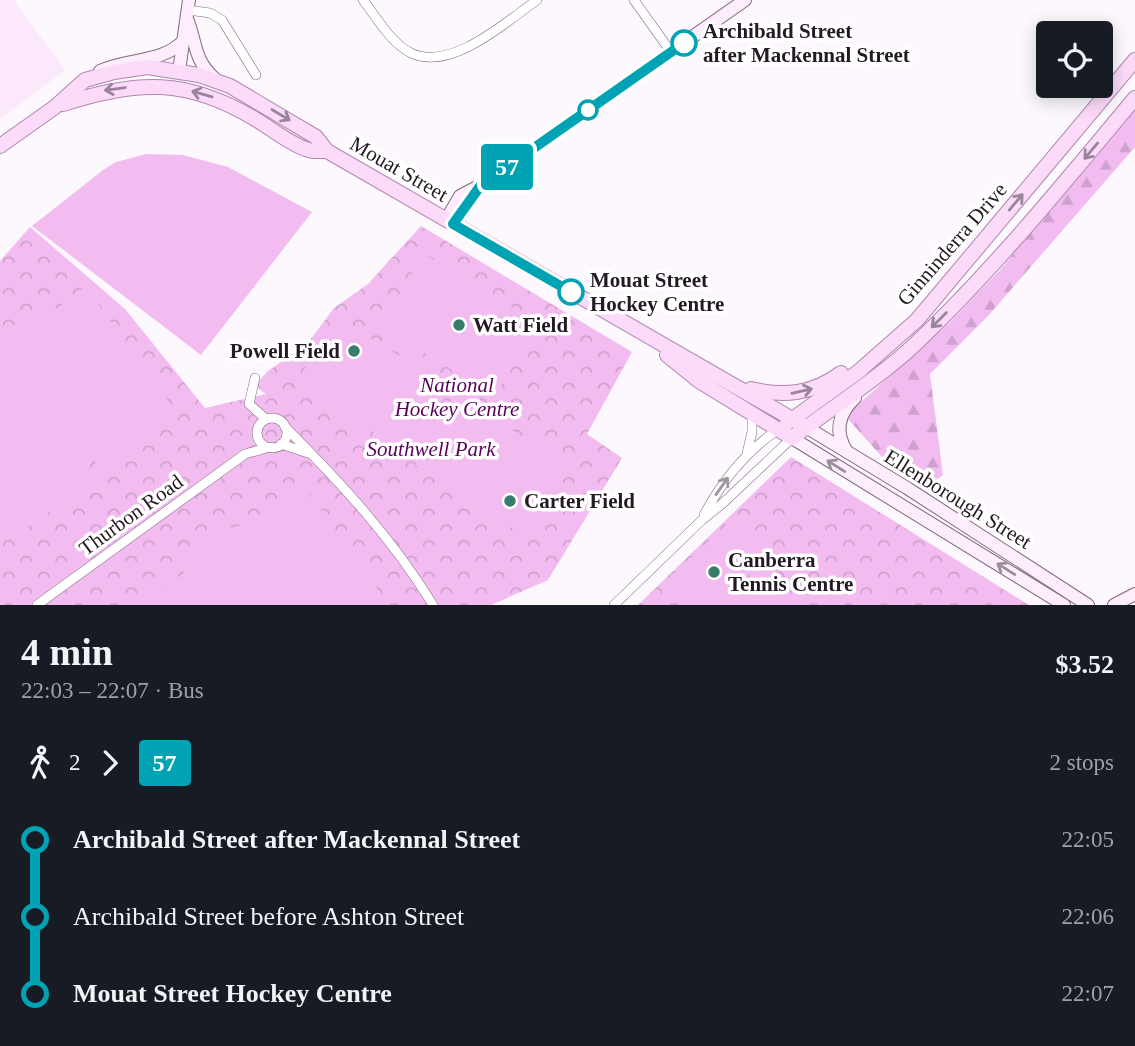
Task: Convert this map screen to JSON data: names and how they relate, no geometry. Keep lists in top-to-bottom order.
{
  "streets": {
    "main road": ["Mouat Street", "Ginninderra Drive", "Ellenborough Street"],
    "street": ["Thurbon Road"]
  },
  "crossings": [
    ["Mouat Street", "Ginninderra Drive"],
    ["Mouat Street", "Ellenborough Street"],
    ["Ginninderra Drive", "Ellenborough Street"]
  ],
  "parks": ["National Hockey Centre", "Southwell Park"],
  "places": [
    "Archibald Street after Mackennal Street",
    "Mouat Street Hockey Centre",
    "Watt Field",
    "Powell Field",
    "Carter Field",
    "Canberra Tennis Centre"
  ],
  "lines": ["bus line 57"],
  "page": {
    "on_map": "57",
    "heading": ["4 min", "22:03 – 22:07 · Bus", "$3.52"],
    "legs": ["2", "57", "2 stops"],
    "list": [
      {
        "name": "Archibald Street after Mackennal Street",
        "value": "22:05"
      },
      {
        "name": "Archibald Street before Ashton Street",
        "value": "22:06"
      },
      {
        "name": "Mouat Street Hockey Centre",
        "value": "22:07"
      }
    ]
  }
}
